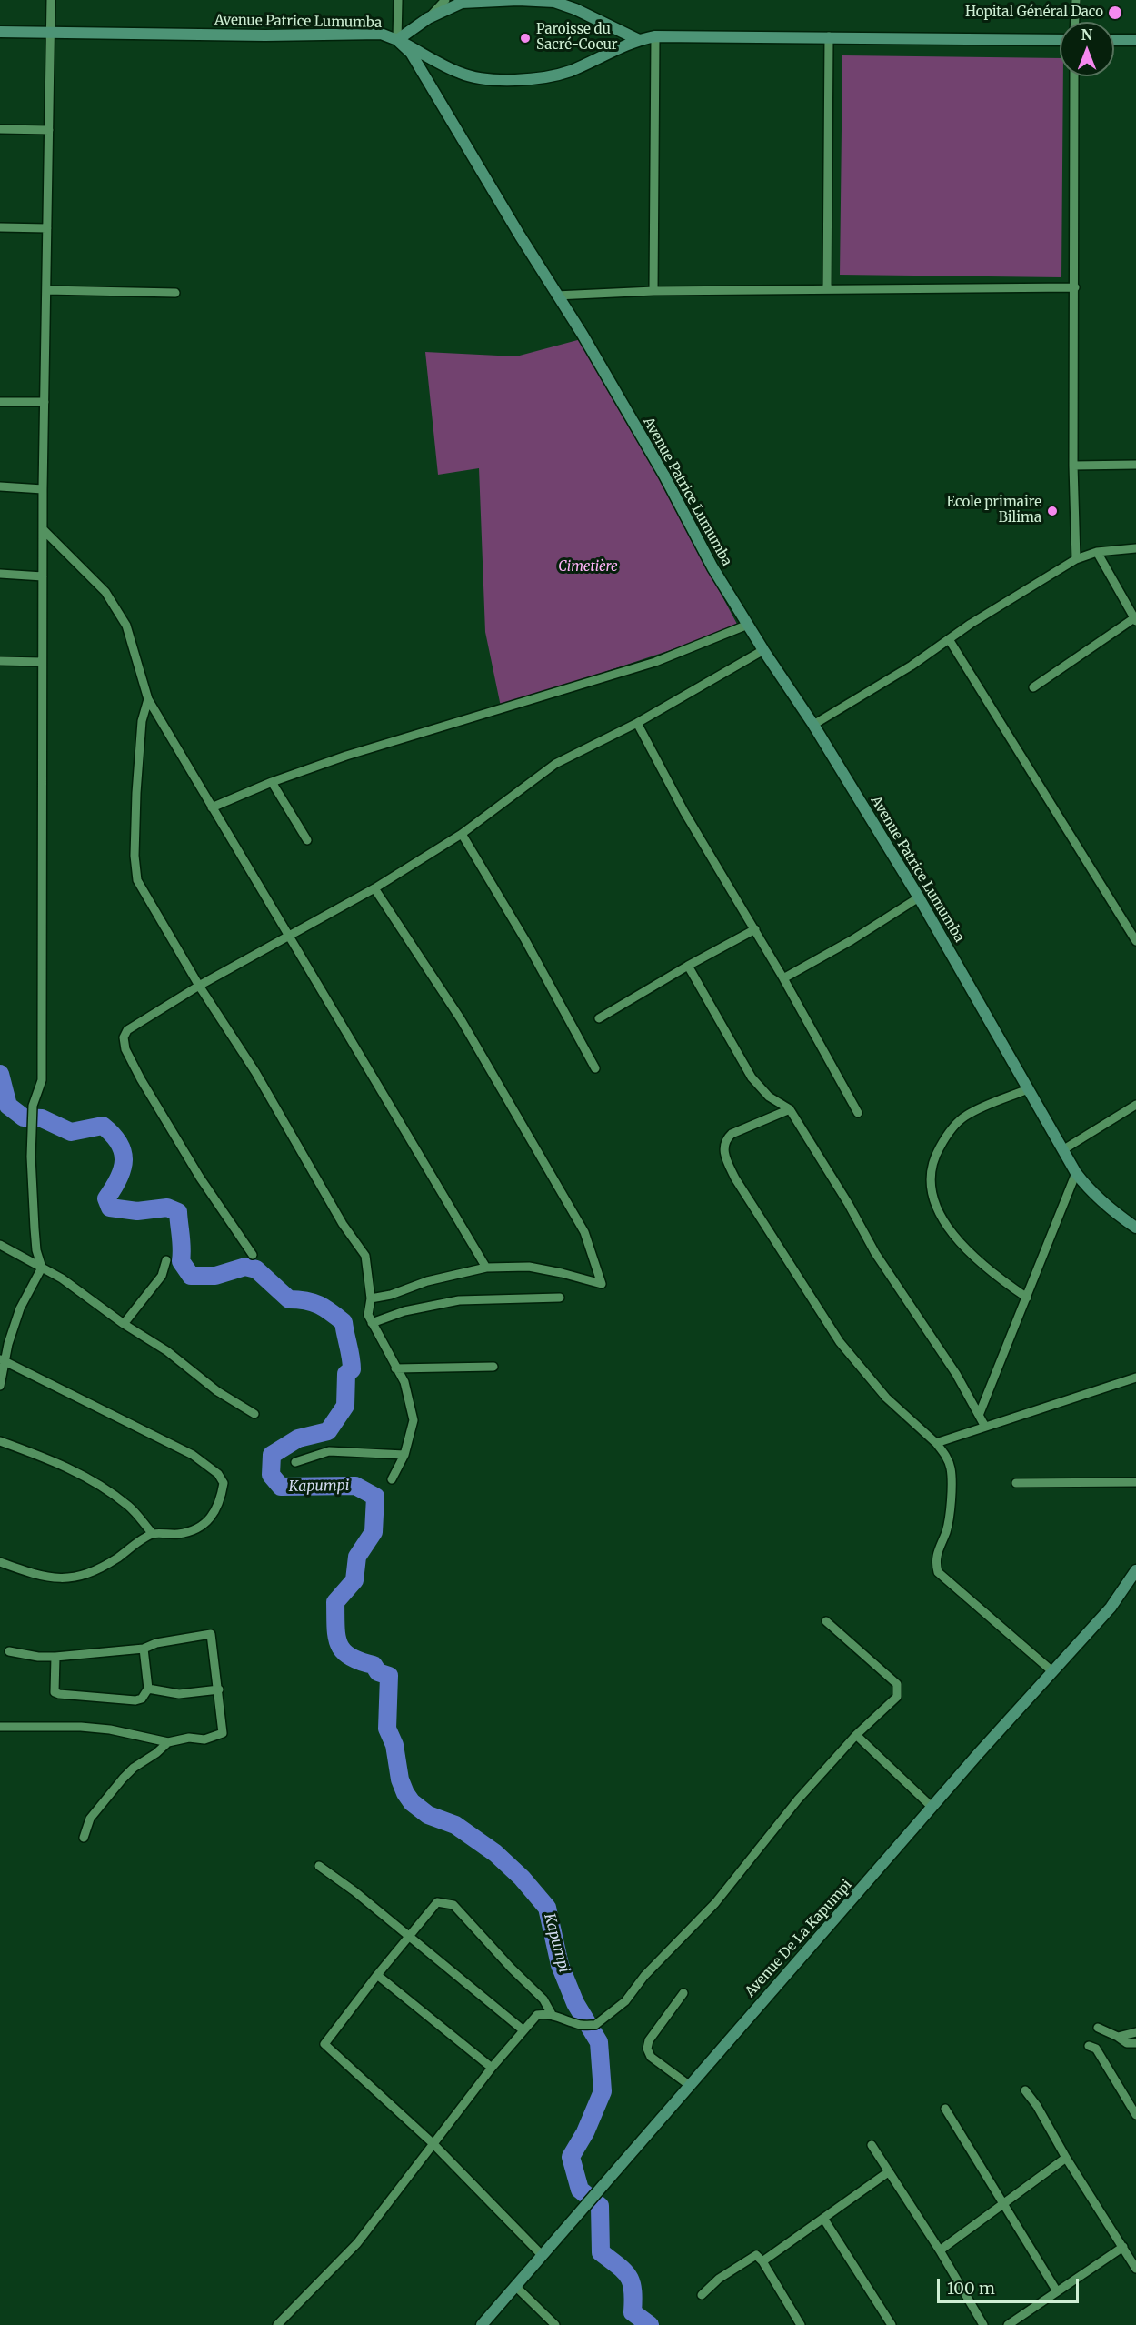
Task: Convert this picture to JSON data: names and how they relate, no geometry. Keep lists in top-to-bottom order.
{
  "streets": {
    "street": ["Avenue Patrice Lumumba", "Avenue De La Kapumpi"]
  },
  "water": ["Kapumpi"],
  "parks": ["Cimetière"],
  "places": ["Hopital Général Daco", "Paroisse du Sacré-Coeur", "Ecole primaire Bilima"],
  "scale_bar": "100 m",
  "north": "top"
}
